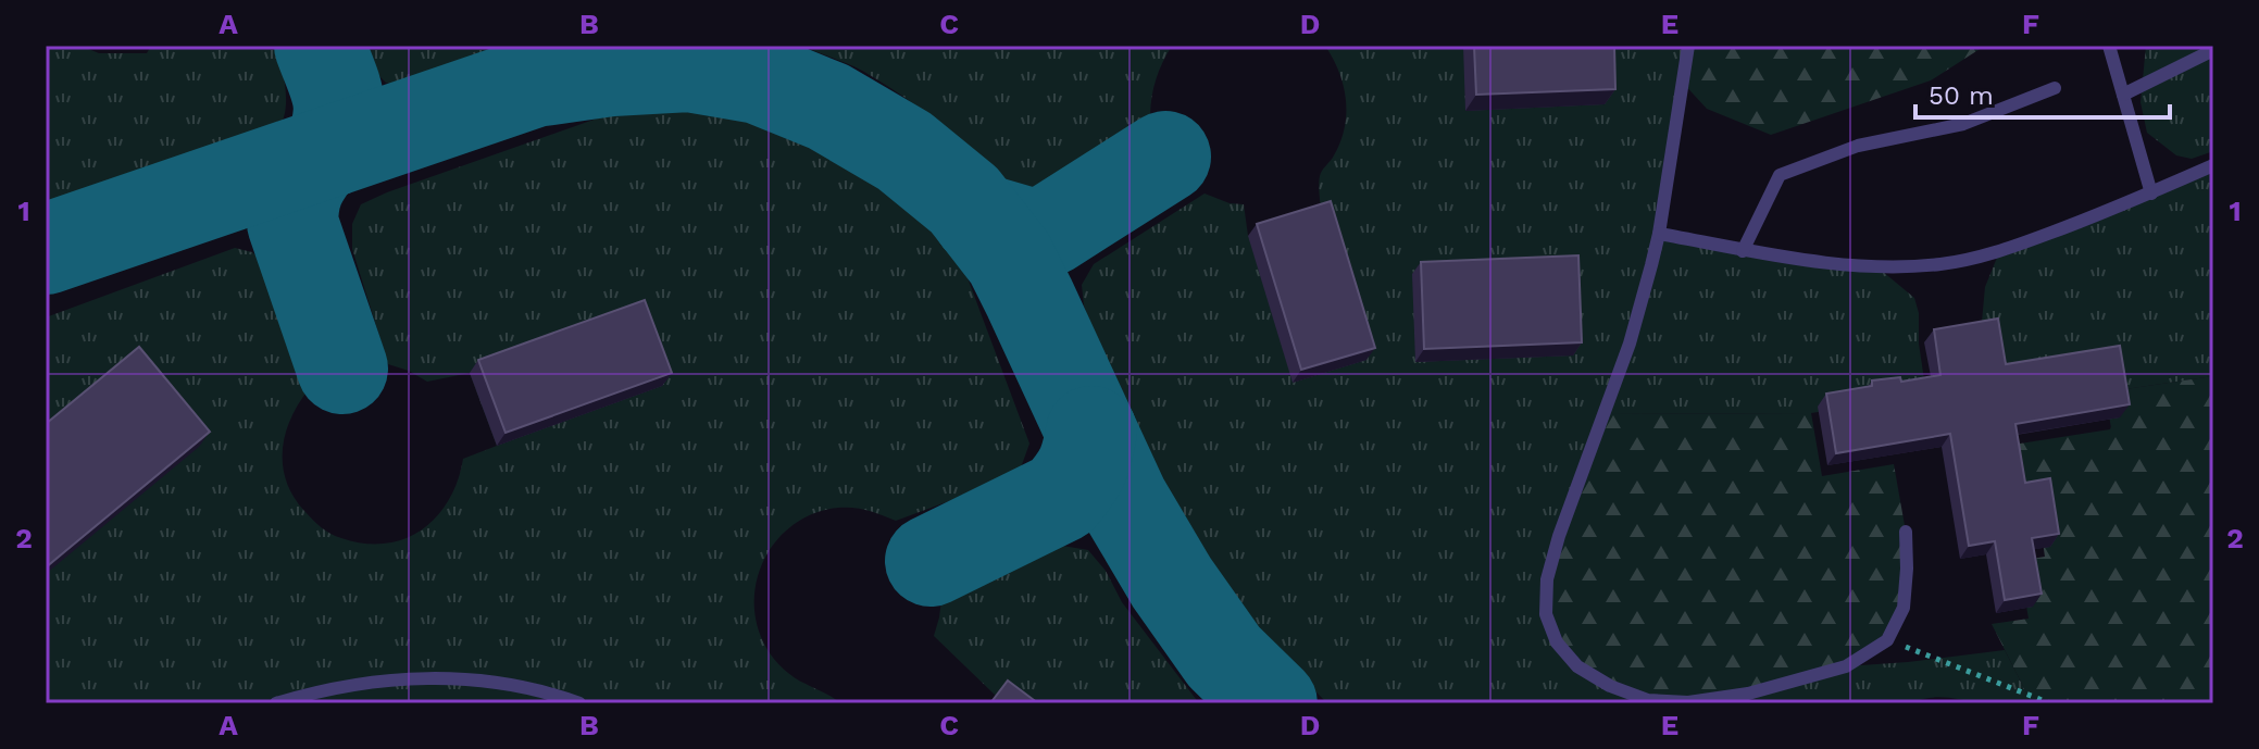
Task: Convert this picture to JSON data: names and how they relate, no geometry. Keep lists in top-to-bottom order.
{
  "scale_bar": "50 m",
  "grid": {
    "columns": [
      "A",
      "B",
      "C",
      "D",
      "E",
      "F"
    ],
    "rows": ["1", "2"]
  }
}
